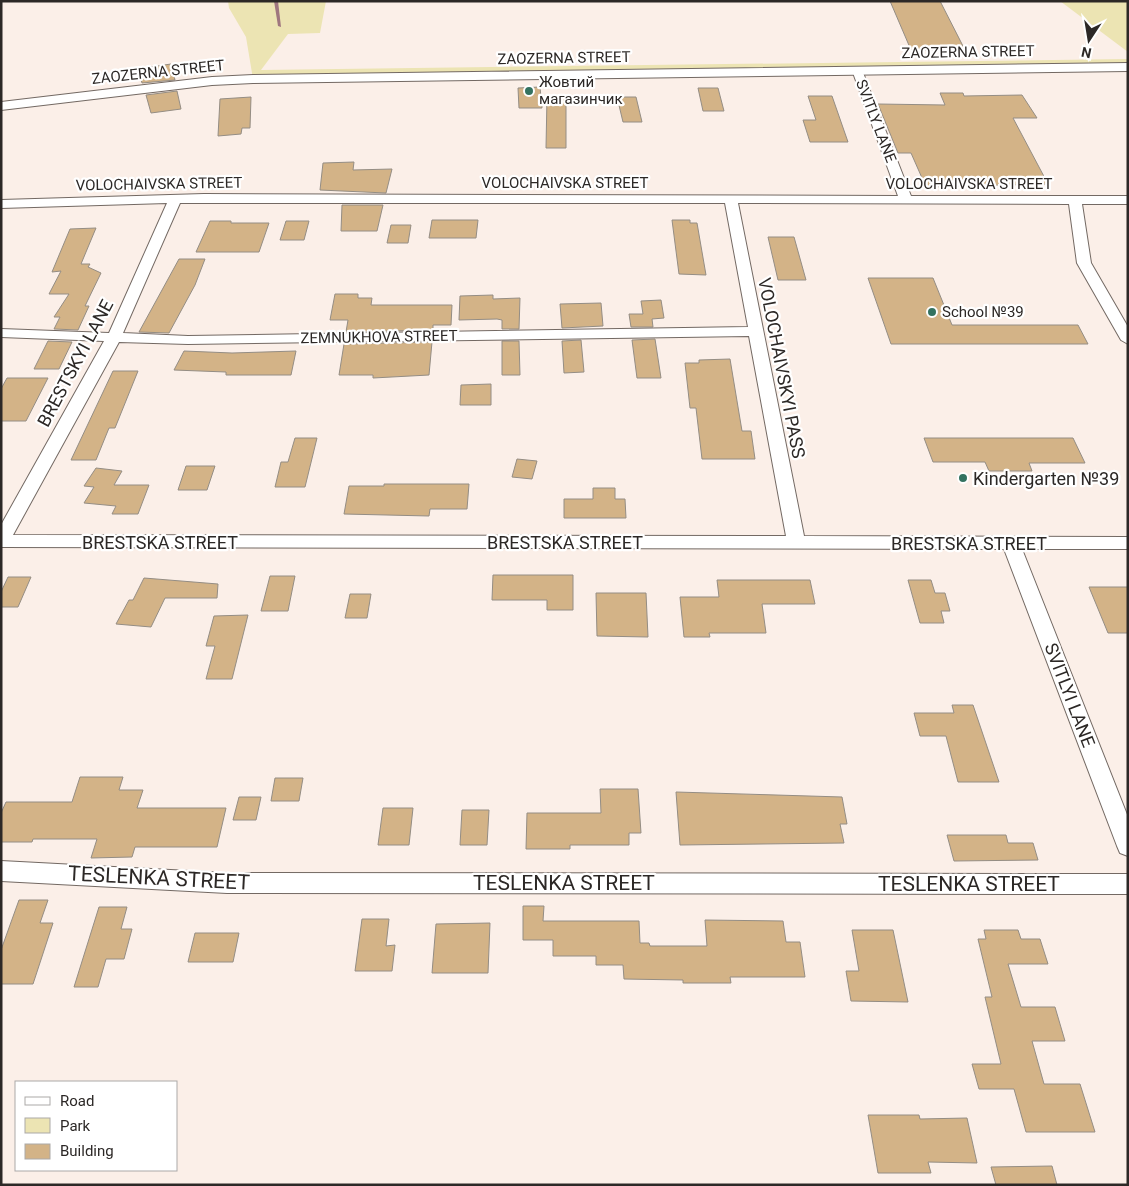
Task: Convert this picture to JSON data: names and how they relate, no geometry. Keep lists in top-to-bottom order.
{
  "streets": {
    "street": [
      "ZAOZERNA STREET",
      "SVITLY LANE",
      "VOLOCHAIVSKA STREET",
      "ZEMNUKHOVA STREET",
      "BRESTSKYI LANE",
      "VOLOCHAIVSKYI PASS",
      "BRESTSKA STREET",
      "SVITLYI LANE",
      "TESLENKA STREET"
    ]
  },
  "crossings": [
    ["ZAOZERNA STREET", "SVITLY LANE"],
    ["SVITLY LANE", "VOLOCHAIVSKA STREET"],
    ["VOLOCHAIVSKA STREET", "BRESTSKYI LANE"],
    ["VOLOCHAIVSKA STREET", "VOLOCHAIVSKYI PASS"],
    ["ZEMNUKHOVA STREET", "BRESTSKYI LANE"],
    ["ZEMNUKHOVA STREET", "VOLOCHAIVSKYI PASS"],
    ["BRESTSKYI LANE", "BRESTSKA STREET"],
    ["VOLOCHAIVSKYI PASS", "BRESTSKA STREET"],
    ["BRESTSKA STREET", "SVITLYI LANE"]
  ],
  "places": ["Жовтий магазинчик", "School №39", "Kindergarten №39"],
  "legend": ["Road", "Park", "Building"],
  "north": "bottom"
}
